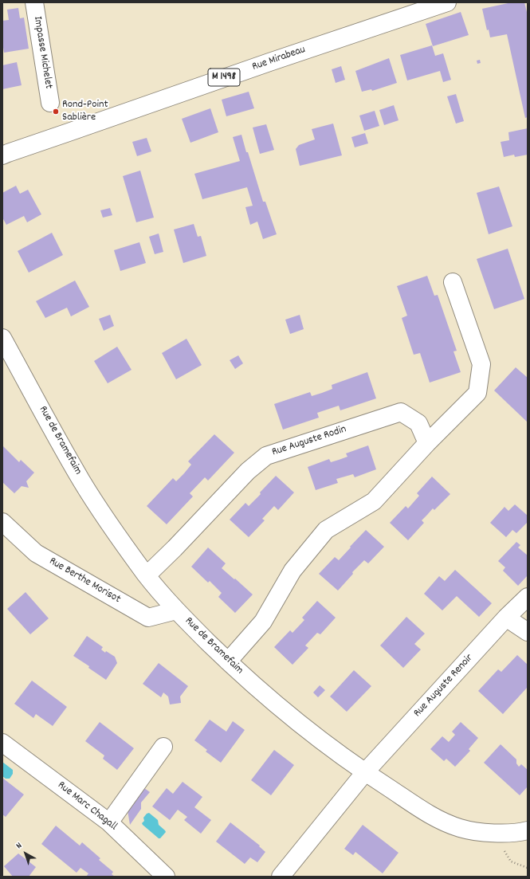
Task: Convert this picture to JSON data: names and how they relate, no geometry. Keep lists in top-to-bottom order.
{
  "streets": {
    "street": [
      "Impasse Michelet",
      "Rue Mirabeau",
      "M 1498",
      "Rue de Bramefaim",
      "Rue Auguste Rodin",
      "Rue Berthe Morisot",
      "Rue Auguste Renoir",
      "Rue Marc Chagall"
    ]
  },
  "crossings": [
    ["Rue de Bramefaim", "Rue Auguste Rodin"],
    ["Rue de Bramefaim", "Rue Berthe Morisot"],
    ["Rue de Bramefaim", "Rue Auguste Renoir"]
  ],
  "places": ["Rond-Point Sablière"],
  "north": "top left"
}
